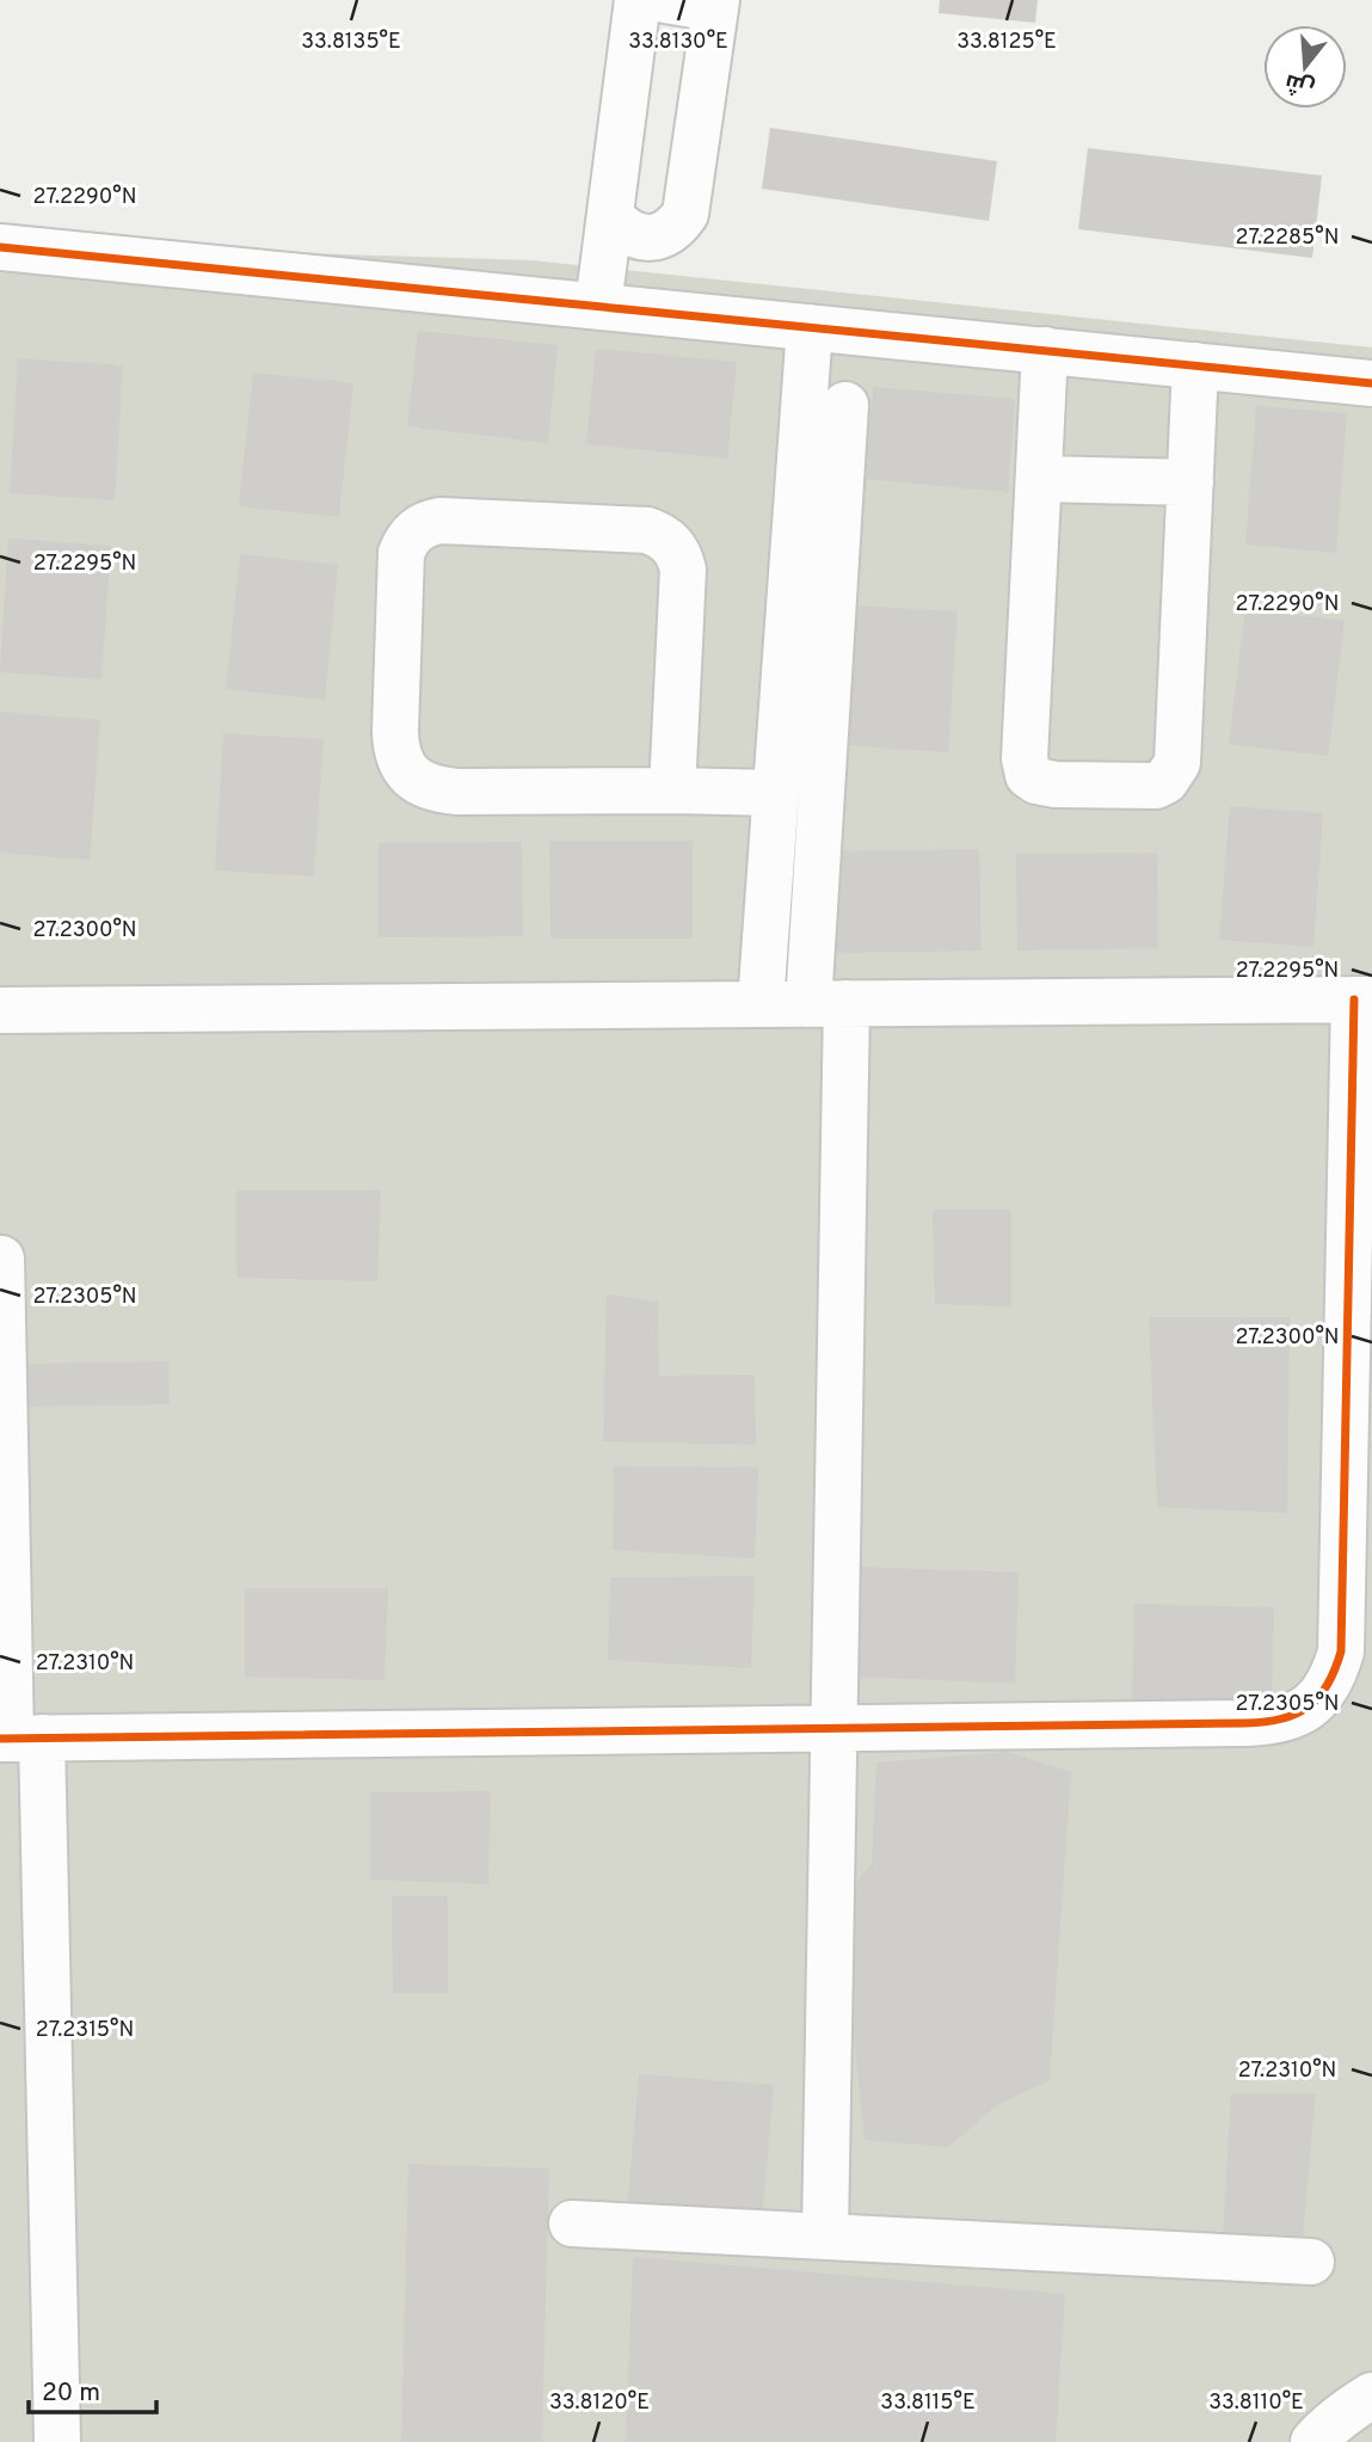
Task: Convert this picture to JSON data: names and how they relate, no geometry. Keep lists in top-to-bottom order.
{
  "scale_bar": "20 m",
  "north": "bottom",
  "coordinates": [
    "33.8135°E",
    "33.8130°E",
    "33.8125°E",
    "27.2290°N",
    "27.2285°N",
    "27.2295°N",
    "27.2300°N",
    "27.2305°N",
    "27.2310°N",
    "27.2315°N",
    "33.8120°E",
    "33.8115°E",
    "33.8110°E"
  ]
}
